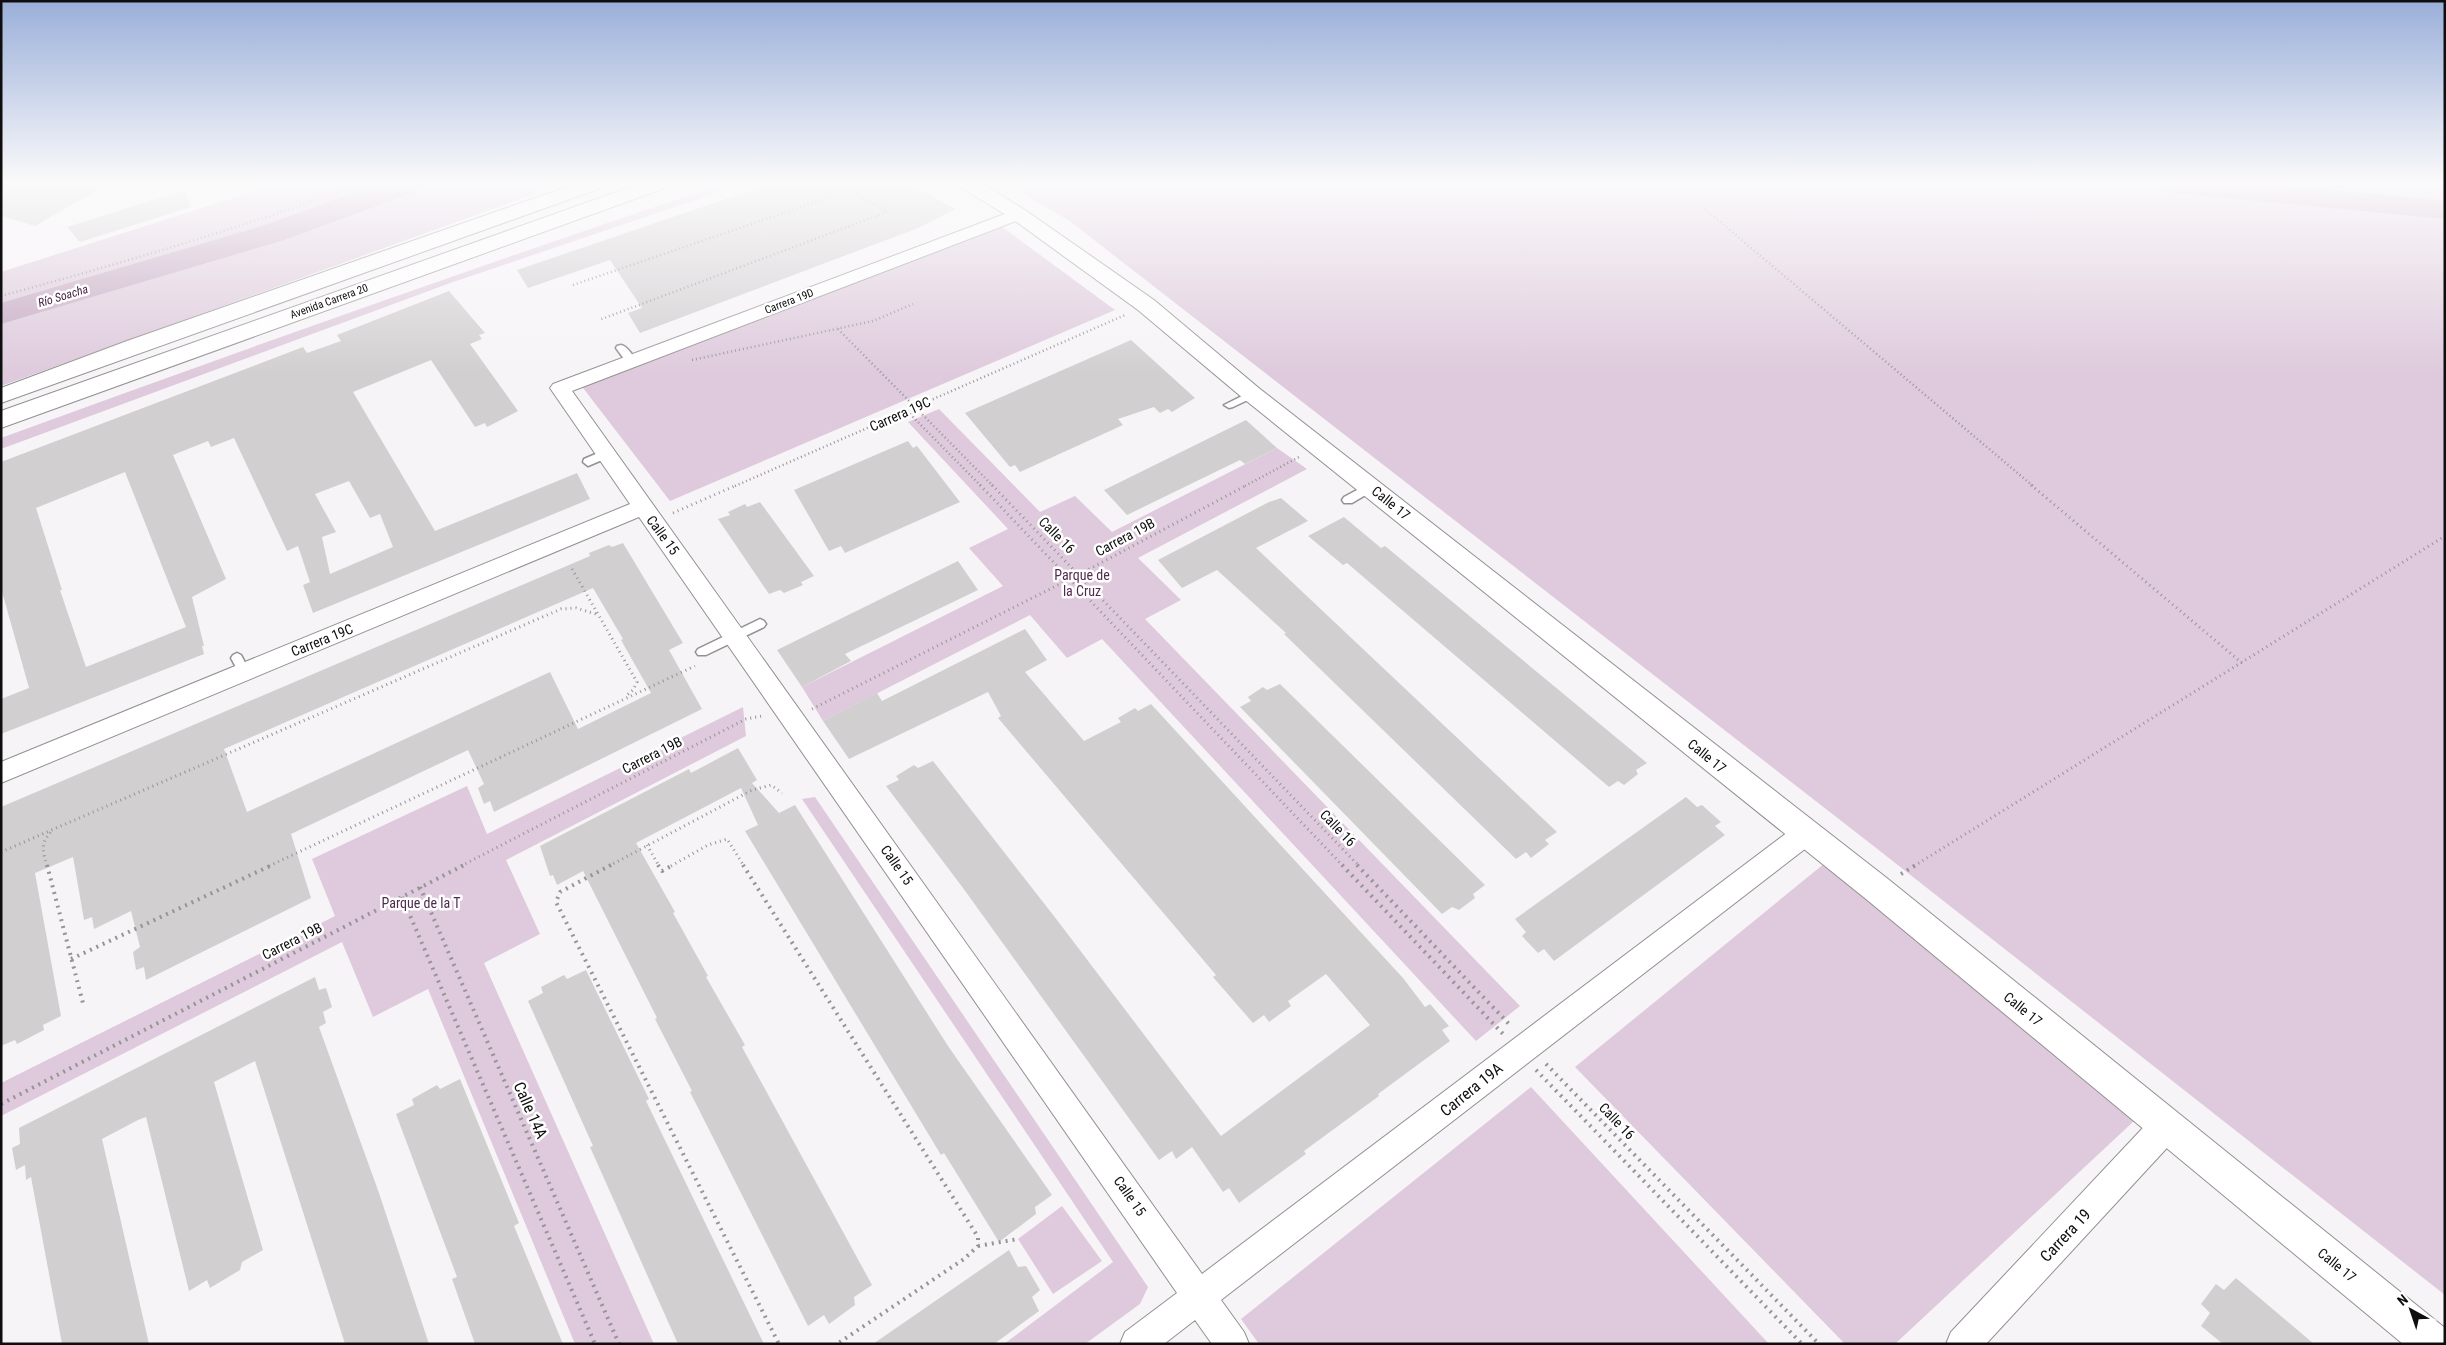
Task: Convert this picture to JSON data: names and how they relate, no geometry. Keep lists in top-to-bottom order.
{
  "streets": {
    "street": [
      "Avenida Carrera 20",
      "Carrera 19D",
      "Carrera 19C",
      "Calle 17",
      "Calle 15",
      "Carrera 19A",
      "Carrera 19"
    ],
    "path": ["Calle 16", "Carrera 19B", "Calle 14A"]
  },
  "crossings": [
    ["Carrera 19D", "Calle 15"],
    ["Carrera 19C", "Calle 17"],
    ["Carrera 19C", "Calle 15"],
    ["Carrera 19C", "Calle 16"],
    ["Calle 17", "Carrera 19B"],
    ["Calle 17", "Carrera 19A"],
    ["Calle 17", "Carrera 19"],
    ["Calle 15", "Carrera 19B"],
    ["Calle 15", "Carrera 19A"],
    ["Calle 16", "Carrera 19B"],
    ["Calle 16", "Carrera 19A"],
    ["Carrera 19B", "Calle 14A"]
  ],
  "water": ["Río Soacha"],
  "parks": ["Parque de la Cruz", "Parque de la T"],
  "north": "top left"
}
